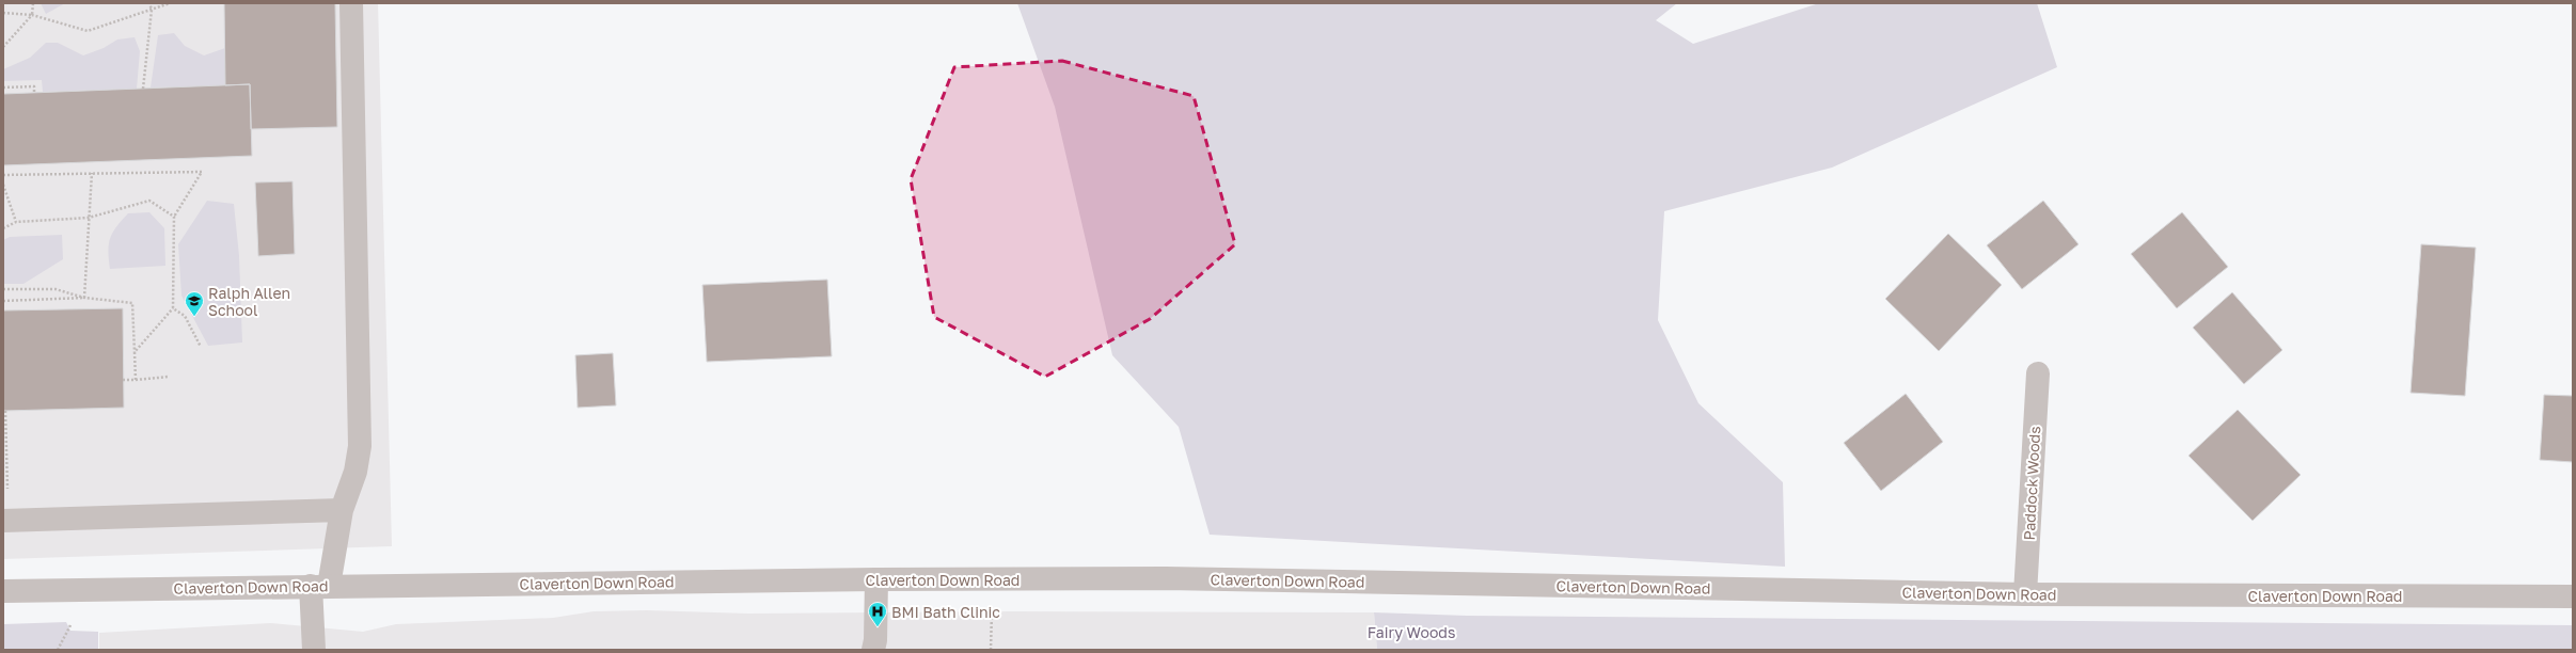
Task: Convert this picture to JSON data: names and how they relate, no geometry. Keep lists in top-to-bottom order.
{
  "streets": {
    "street": ["Paddock Woods", "Claverton Down Road"]
  },
  "crossings": [
    ["Paddock Woods", "Claverton Down Road"]
  ],
  "parks": ["Fairy Woods"],
  "places": {
    "school or university": ["Ralph Allen School"],
    "hospital": ["BMI Bath Clinic"]
  }
}
